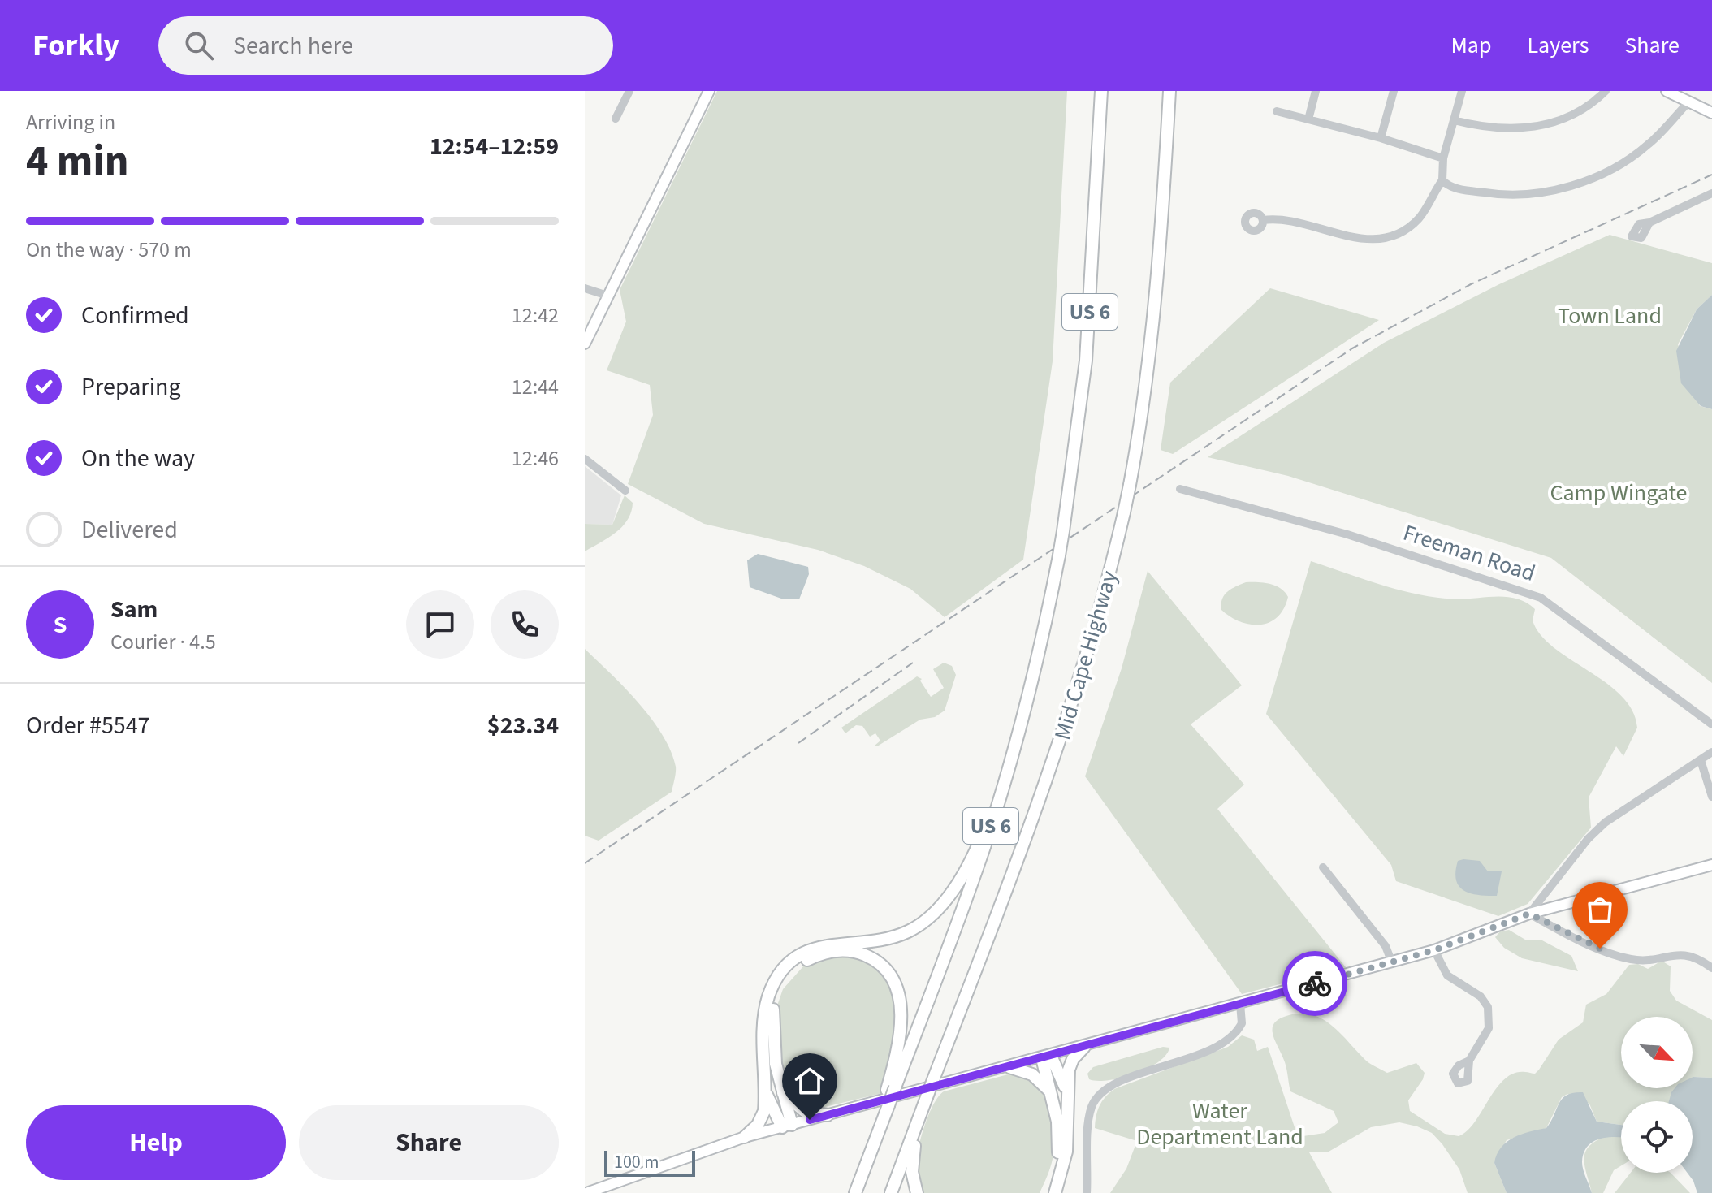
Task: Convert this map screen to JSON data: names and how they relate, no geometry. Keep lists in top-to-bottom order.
{
  "streets": {
    "highway": ["US 6", "Mid Cape Highway"],
    "street": ["Freeman Road"]
  },
  "parks": ["Town Land", "Camp Wingate", "Water Department Land"],
  "scale_bar": "100 m",
  "north": "bottom right",
  "page": {
    "header": "Forkly",
    "search": "Search here",
    "nav": ["Map", "Layers", "Share"],
    "heading": ["4 min", "Arriving in", "12:54–12:59"],
    "panel": [
      "Sam",
      "Courier · 4.5",
      "Order #5547",
      "$23.34"
    ],
    "bar": "On the way · 570 m",
    "list": [
      ["Confirmed", "12:42"],
      ["Preparing", "12:44"],
      ["On the way", "12:46"],
      "Delivered"
    ],
    "round": "S",
    "buttons": ["Help", "Share"],
    "scale": "100 m"
  }
}
